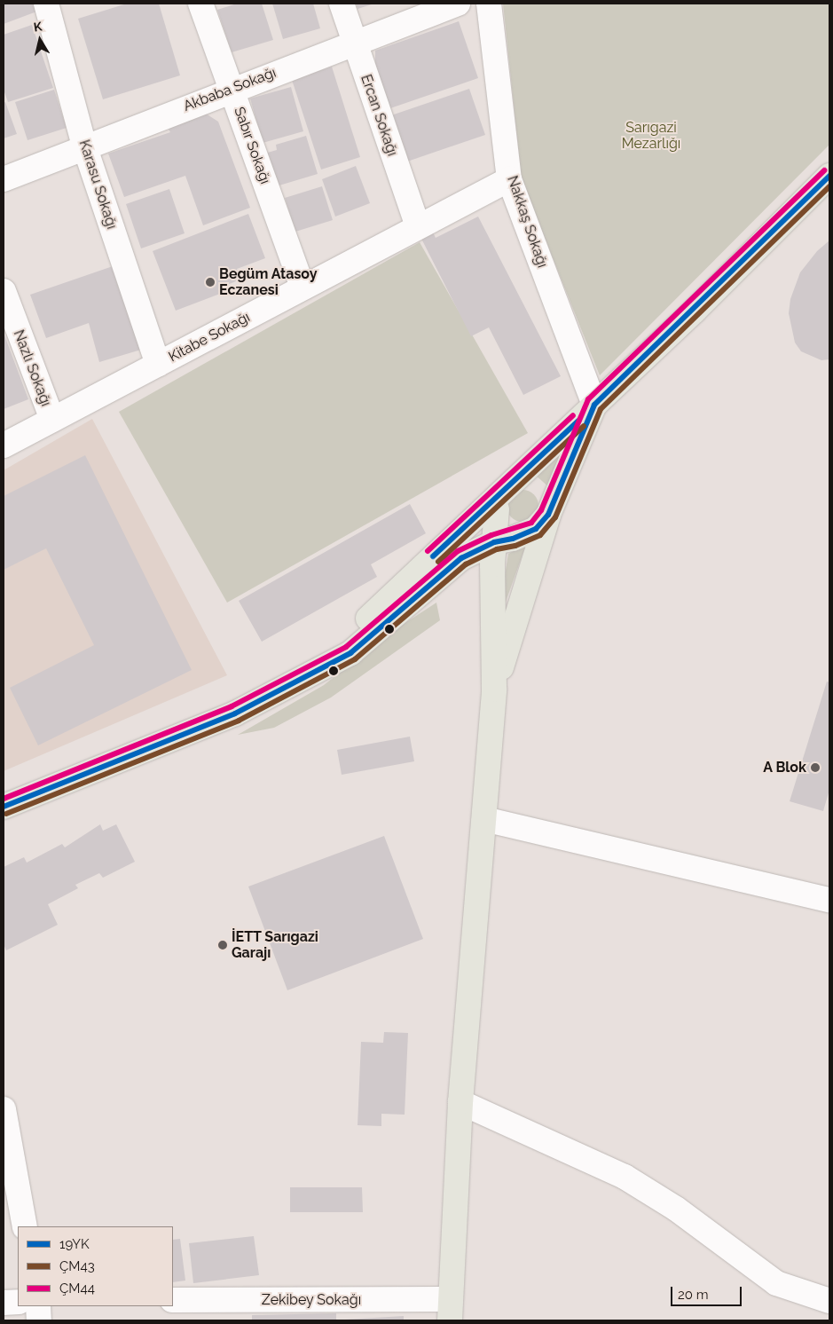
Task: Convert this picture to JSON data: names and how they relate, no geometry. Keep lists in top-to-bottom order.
{
  "streets": {
    "street": [
      "Akbaba Sokağı",
      "Ercan Sokağı",
      "Sabır Sokağı",
      "Karasu Sokağı",
      "Nakkaş Sokağı",
      "Kitabe Sokağı",
      "Nazlı Sokağı",
      "Zekibey Sokağı"
    ]
  },
  "crossings": [
    ["Akbaba Sokağı", "Ercan Sokağı"],
    ["Akbaba Sokağı", "Sabır Sokağı"],
    ["Akbaba Sokağı", "Karasu Sokağı"],
    ["Ercan Sokağı", "Kitabe Sokağı"],
    ["Sabır Sokağı", "Kitabe Sokağı"],
    ["Karasu Sokağı", "Kitabe Sokağı"],
    ["Nakkaş Sokağı", "Kitabe Sokağı"],
    ["Kitabe Sokağı", "Nazlı Sokağı"]
  ],
  "parks": ["Sarıgazi Mezarlığı"],
  "places": ["Begüm Atasoy Eczanesi", "A Blok", "İETT Sarıgazi Garajı"],
  "lines": ["transit line ÇM44", "transit line 19YK", "transit line ÇM43"],
  "legend": ["19YK", "ÇM43", "ÇM44"],
  "scale_bar": "20 m",
  "north": "top"
}
